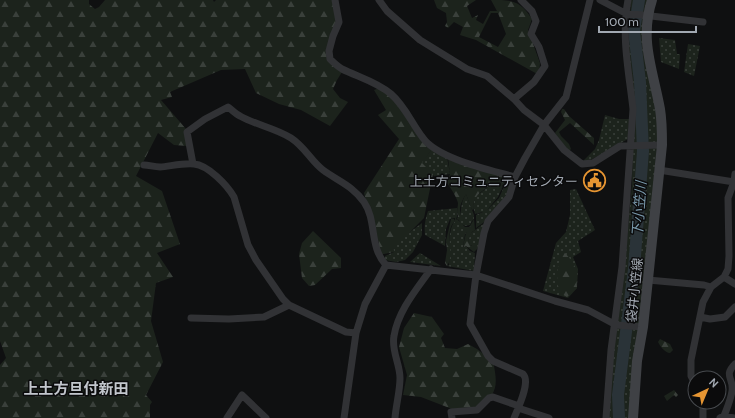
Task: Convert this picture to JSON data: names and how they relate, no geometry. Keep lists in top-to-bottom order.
{
  "streets": {
    "main road": ["袋井小笠線"]
  },
  "districts": ["上土方旦付新田"],
  "water": ["下小笠川"],
  "places": {
    "public building": ["上土方コミュニティセンター"]
  },
  "scale_bar": "100 m",
  "north": "top right"
}
